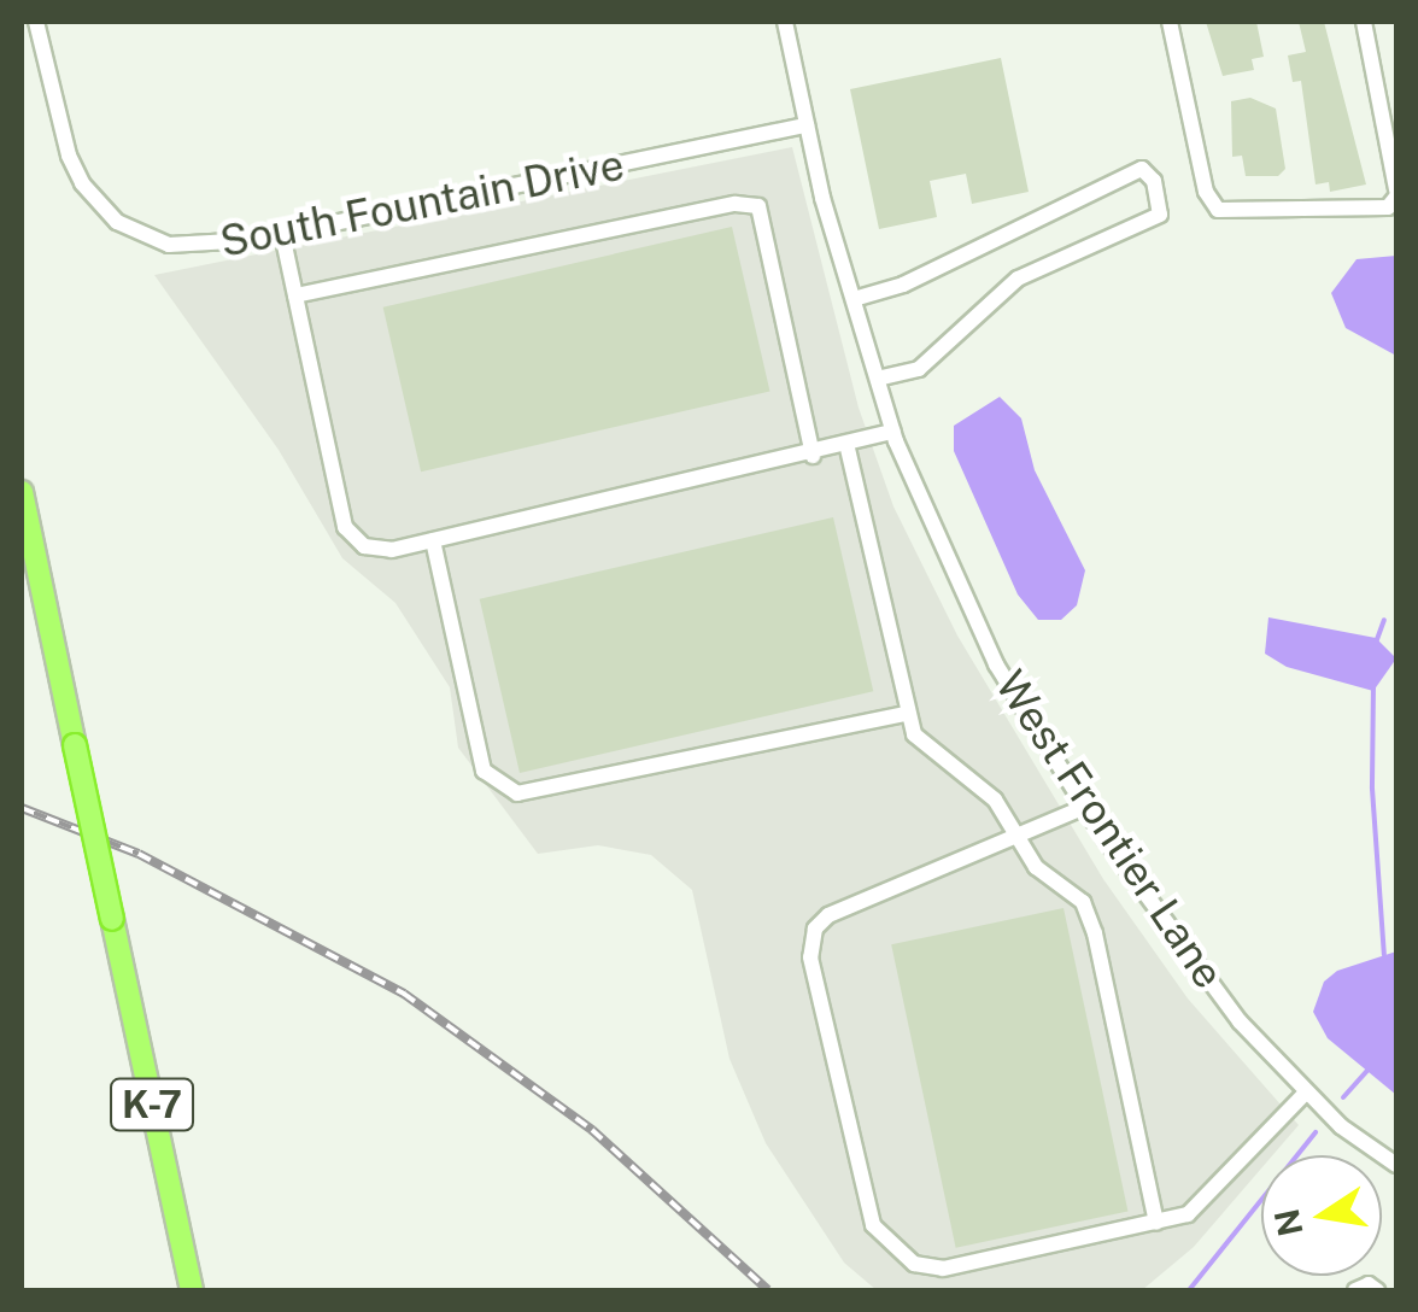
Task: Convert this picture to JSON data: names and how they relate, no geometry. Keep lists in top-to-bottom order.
{
  "streets": {
    "highway": ["K-7"],
    "street": ["South Fountain Drive", "West Frontier Lane"]
  },
  "crossings": [
    ["South Fountain Drive", "West Frontier Lane"]
  ],
  "north": "left"
}
